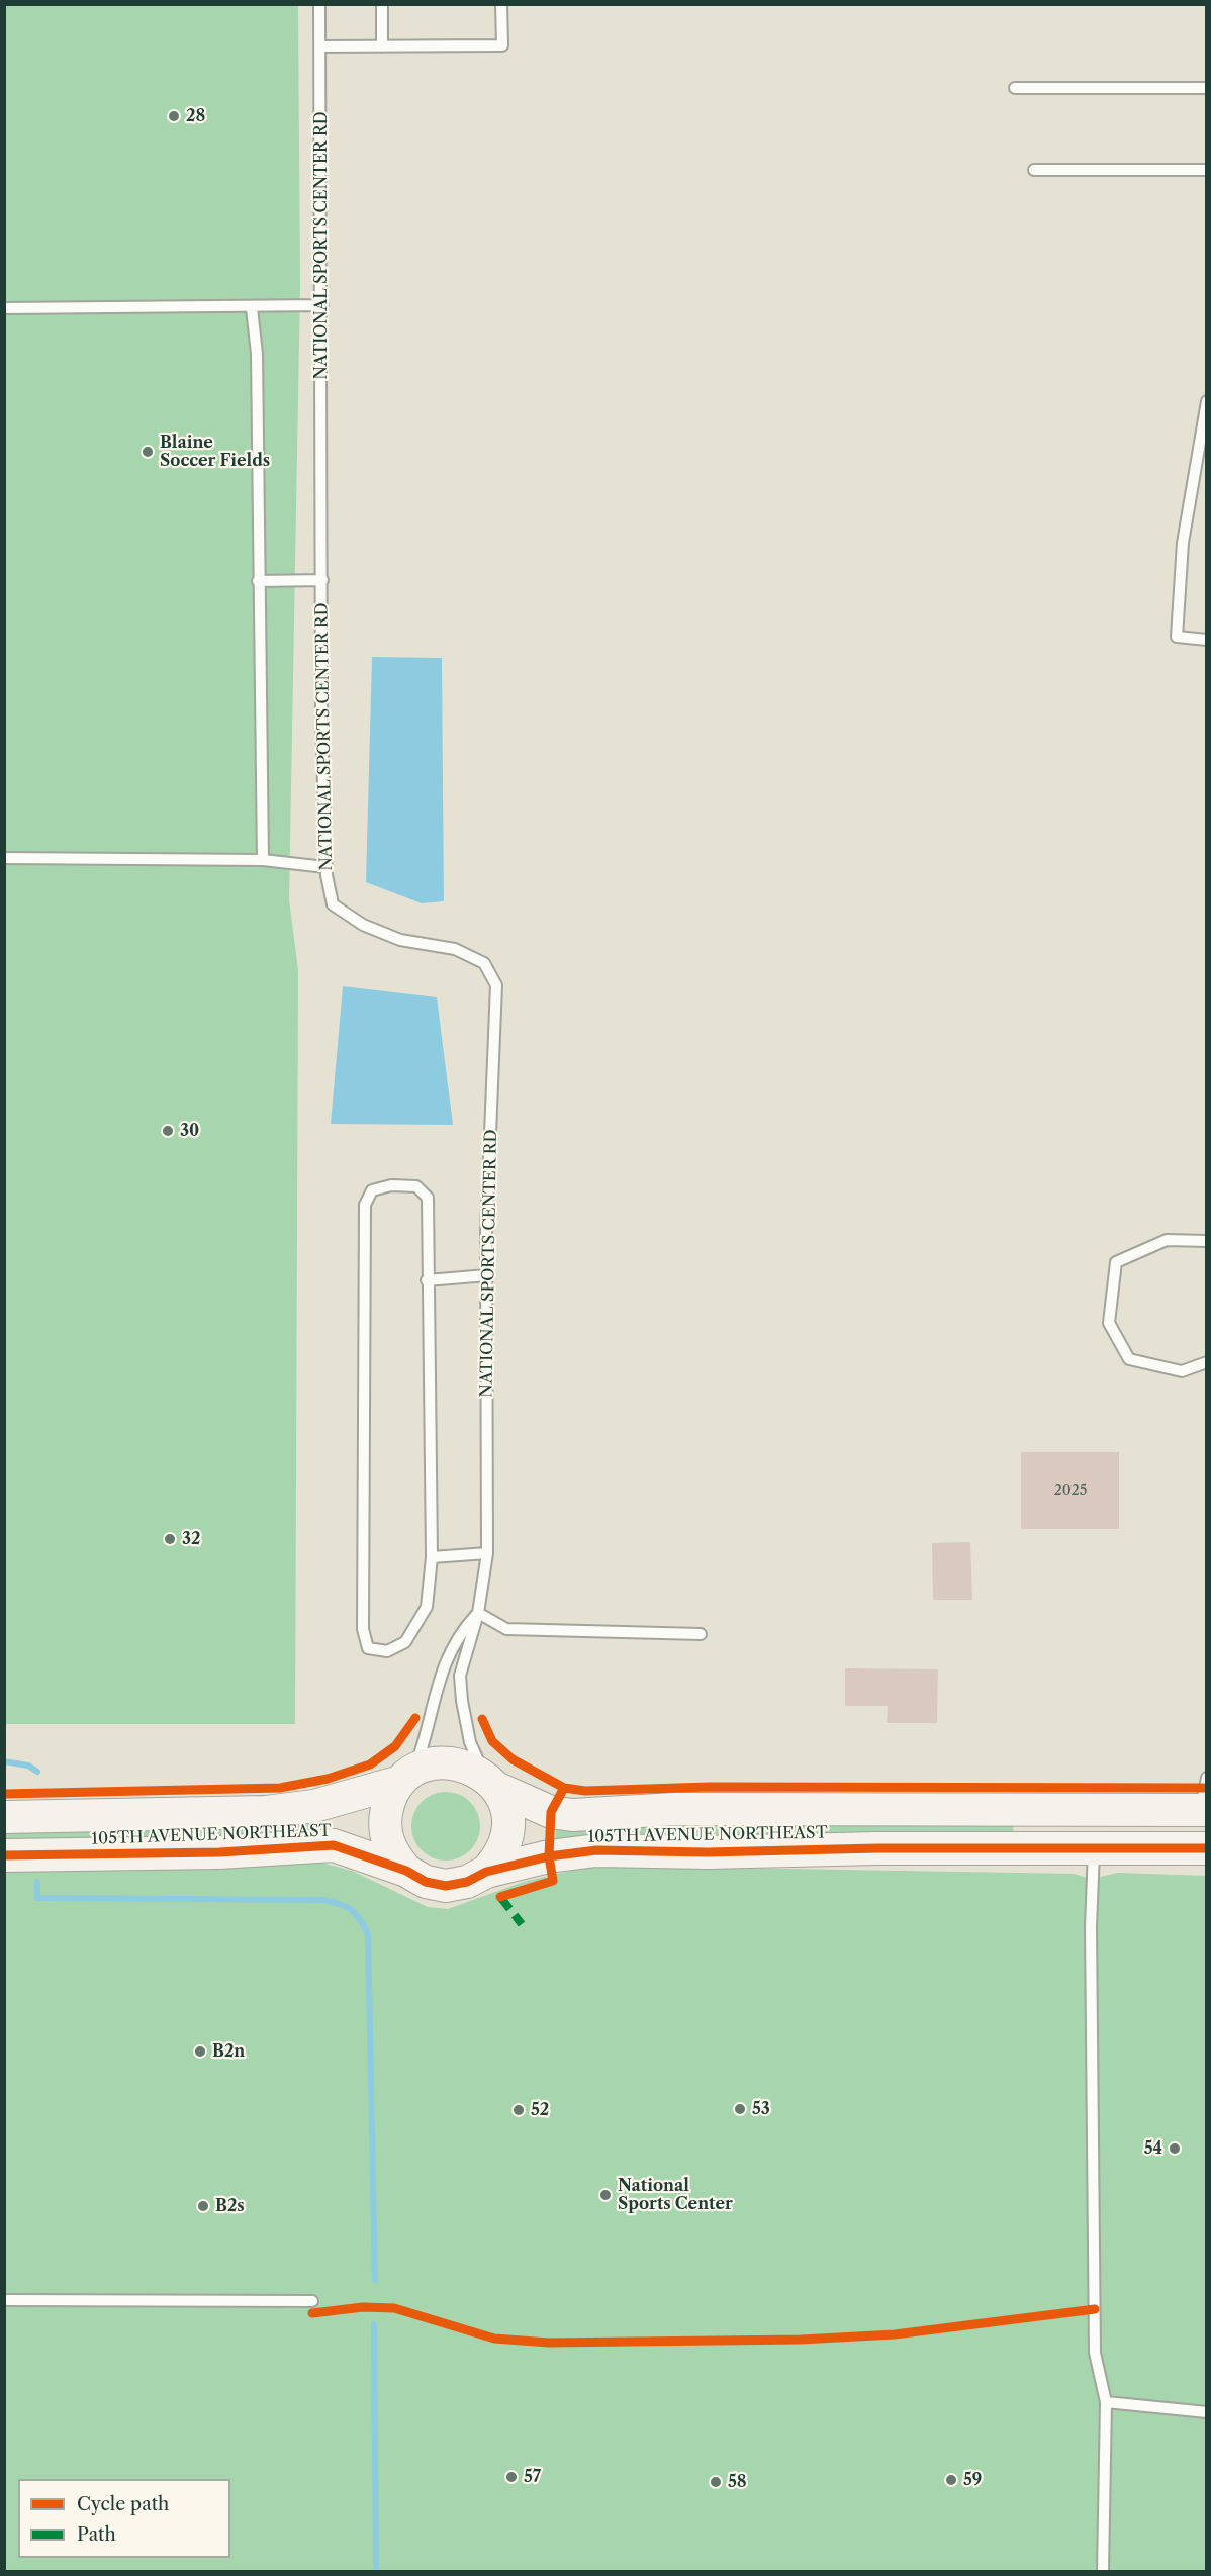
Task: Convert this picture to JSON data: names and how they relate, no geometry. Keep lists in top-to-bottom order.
{
  "streets": {
    "street": ["105TH AVENUE NORTHEAST"],
    "lane": ["NATIONAL SPORTS CENTER RD"]
  },
  "crossings": [
    ["NATIONAL SPORTS CENTER RD", "105TH AVENUE NORTHEAST"]
  ],
  "places": [
    "28",
    "Blaine Soccer Fields",
    "30",
    "32",
    "B2n",
    "53",
    "52",
    "54",
    "National Sports Center",
    "B2s",
    "57",
    "59",
    "58"
  ],
  "house_numbers": ["2025"],
  "legend": ["Cycle path", "Path"]
}
